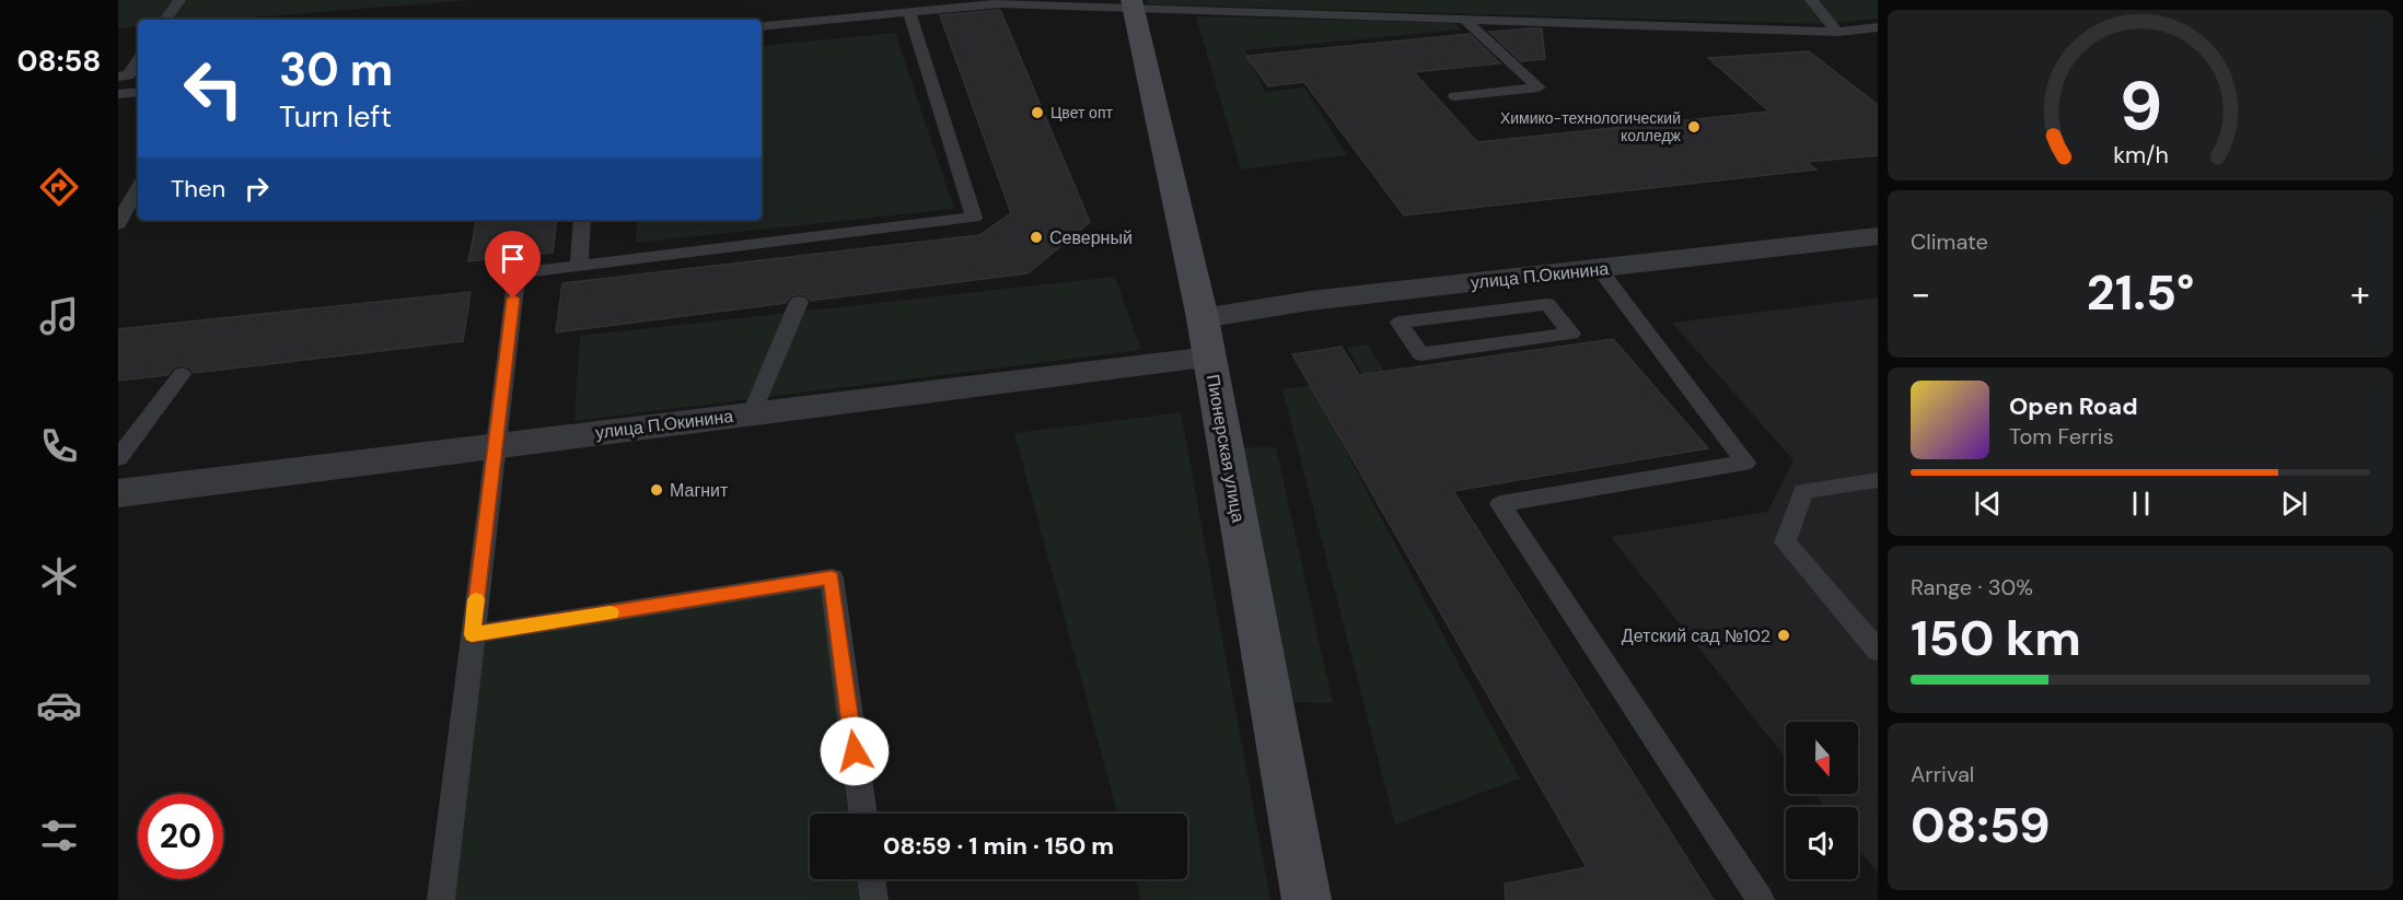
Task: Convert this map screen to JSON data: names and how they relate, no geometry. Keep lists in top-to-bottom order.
{
  "streets": {
    "street": ["улица П.Окинина", "Пионерская улица"]
  },
  "crossings": [
    ["улица П.Окинина", "Пионерская улица"]
  ],
  "places": [
    "Цвет опт",
    "Химико-технологический колледж",
    "Северный",
    "Магнит",
    "Детский сад №102"
  ],
  "north": "bottom",
  "page": {
    "tabs": "08:58",
    "turn": ["30 m", "Turn left"],
    "then": "Then",
    "tile": [
      "Climate",
      ["Range · 30%", "150 km"],
      ["Arrival", "08:59"]
    ],
    "heat": ["−", "21.5°", "+"],
    "song": ["Open Road", "Tom Ferris"],
    "limit": "20",
    "trip": "08:59 · 1 min · 150 m",
    "gauge": ["9", "km/h"]
  }
}
